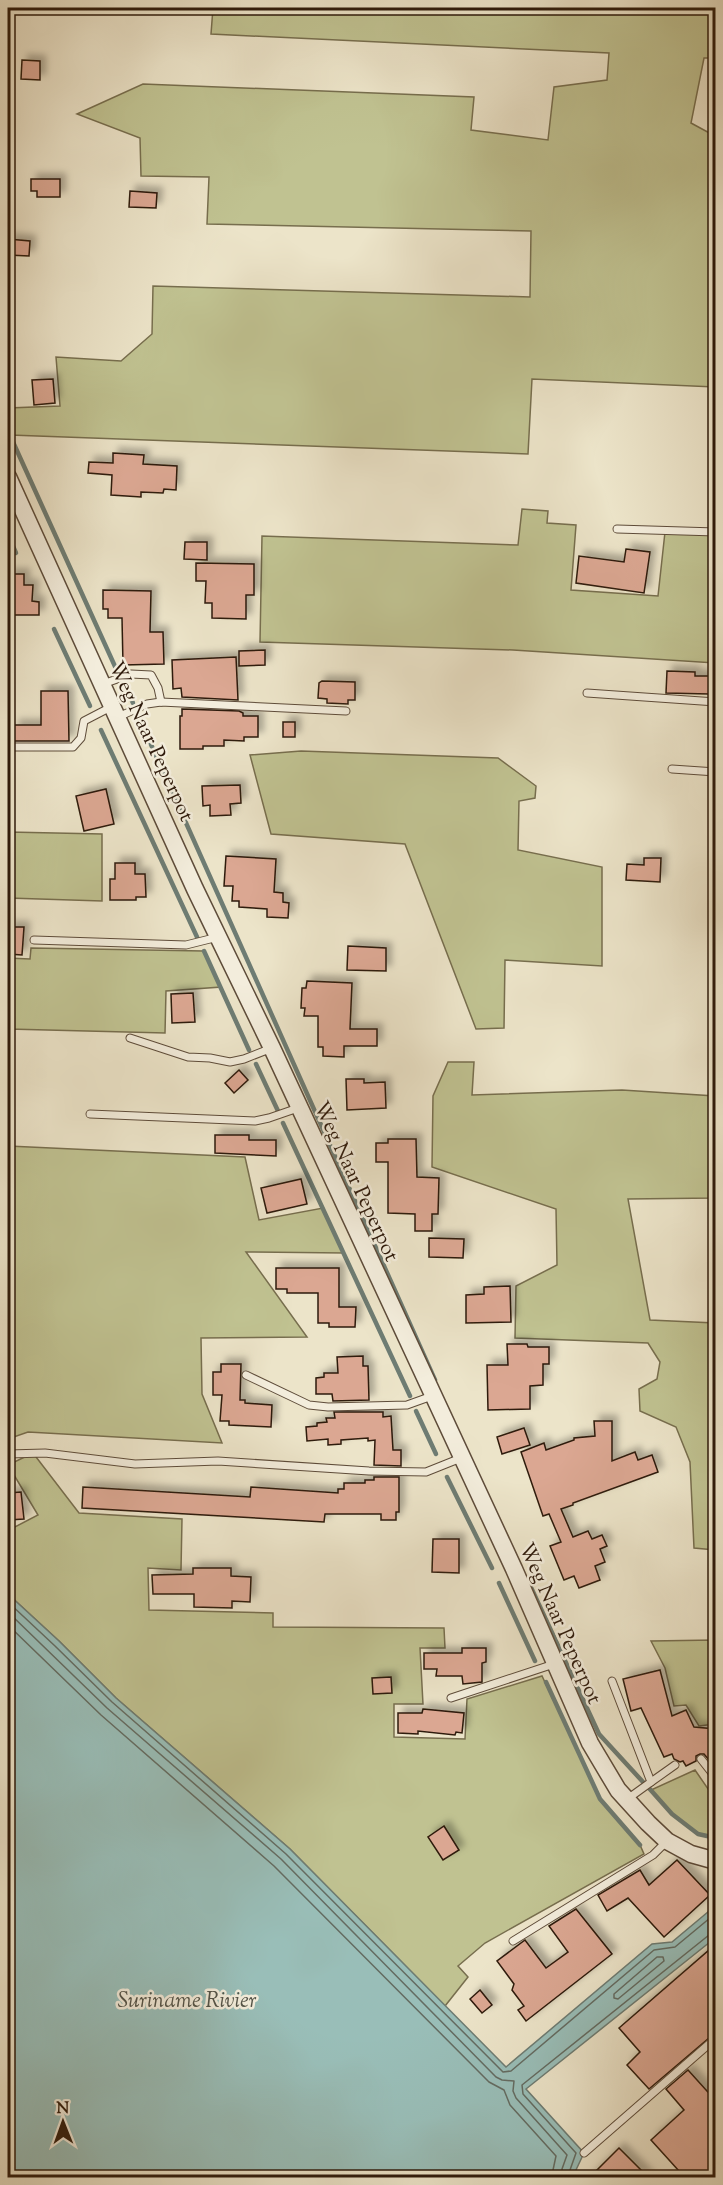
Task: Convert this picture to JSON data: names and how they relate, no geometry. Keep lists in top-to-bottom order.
{
  "streets": {
    "street": ["Weg Naar Peperpot"]
  },
  "water": ["Suriname Rivier"],
  "north": "top"
}
